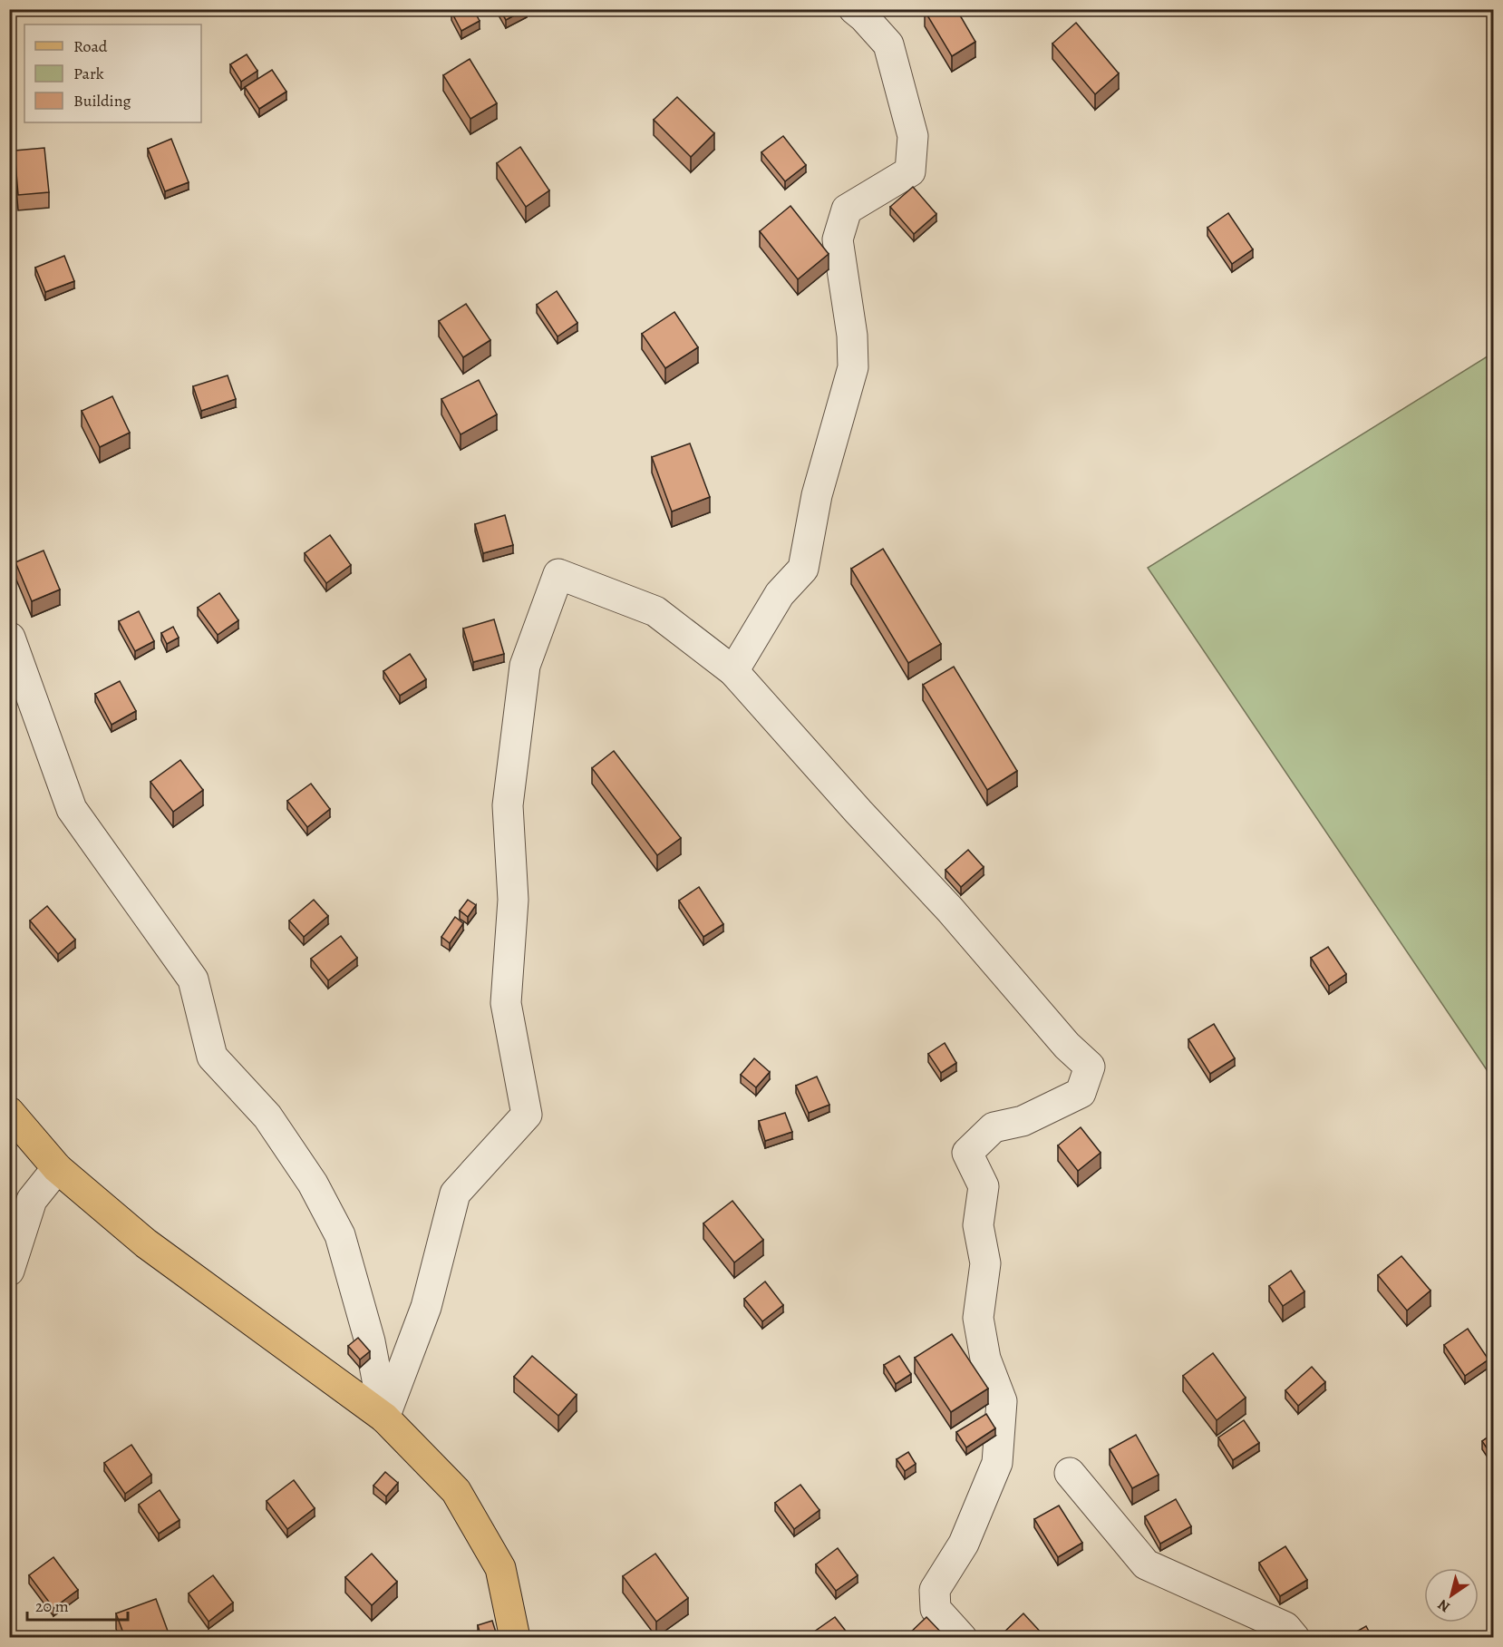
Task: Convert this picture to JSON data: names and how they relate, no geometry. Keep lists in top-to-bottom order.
{
  "legend": ["Road", "Park", "Building"],
  "scale_bar": "20 m",
  "north": "bottom left"
}
